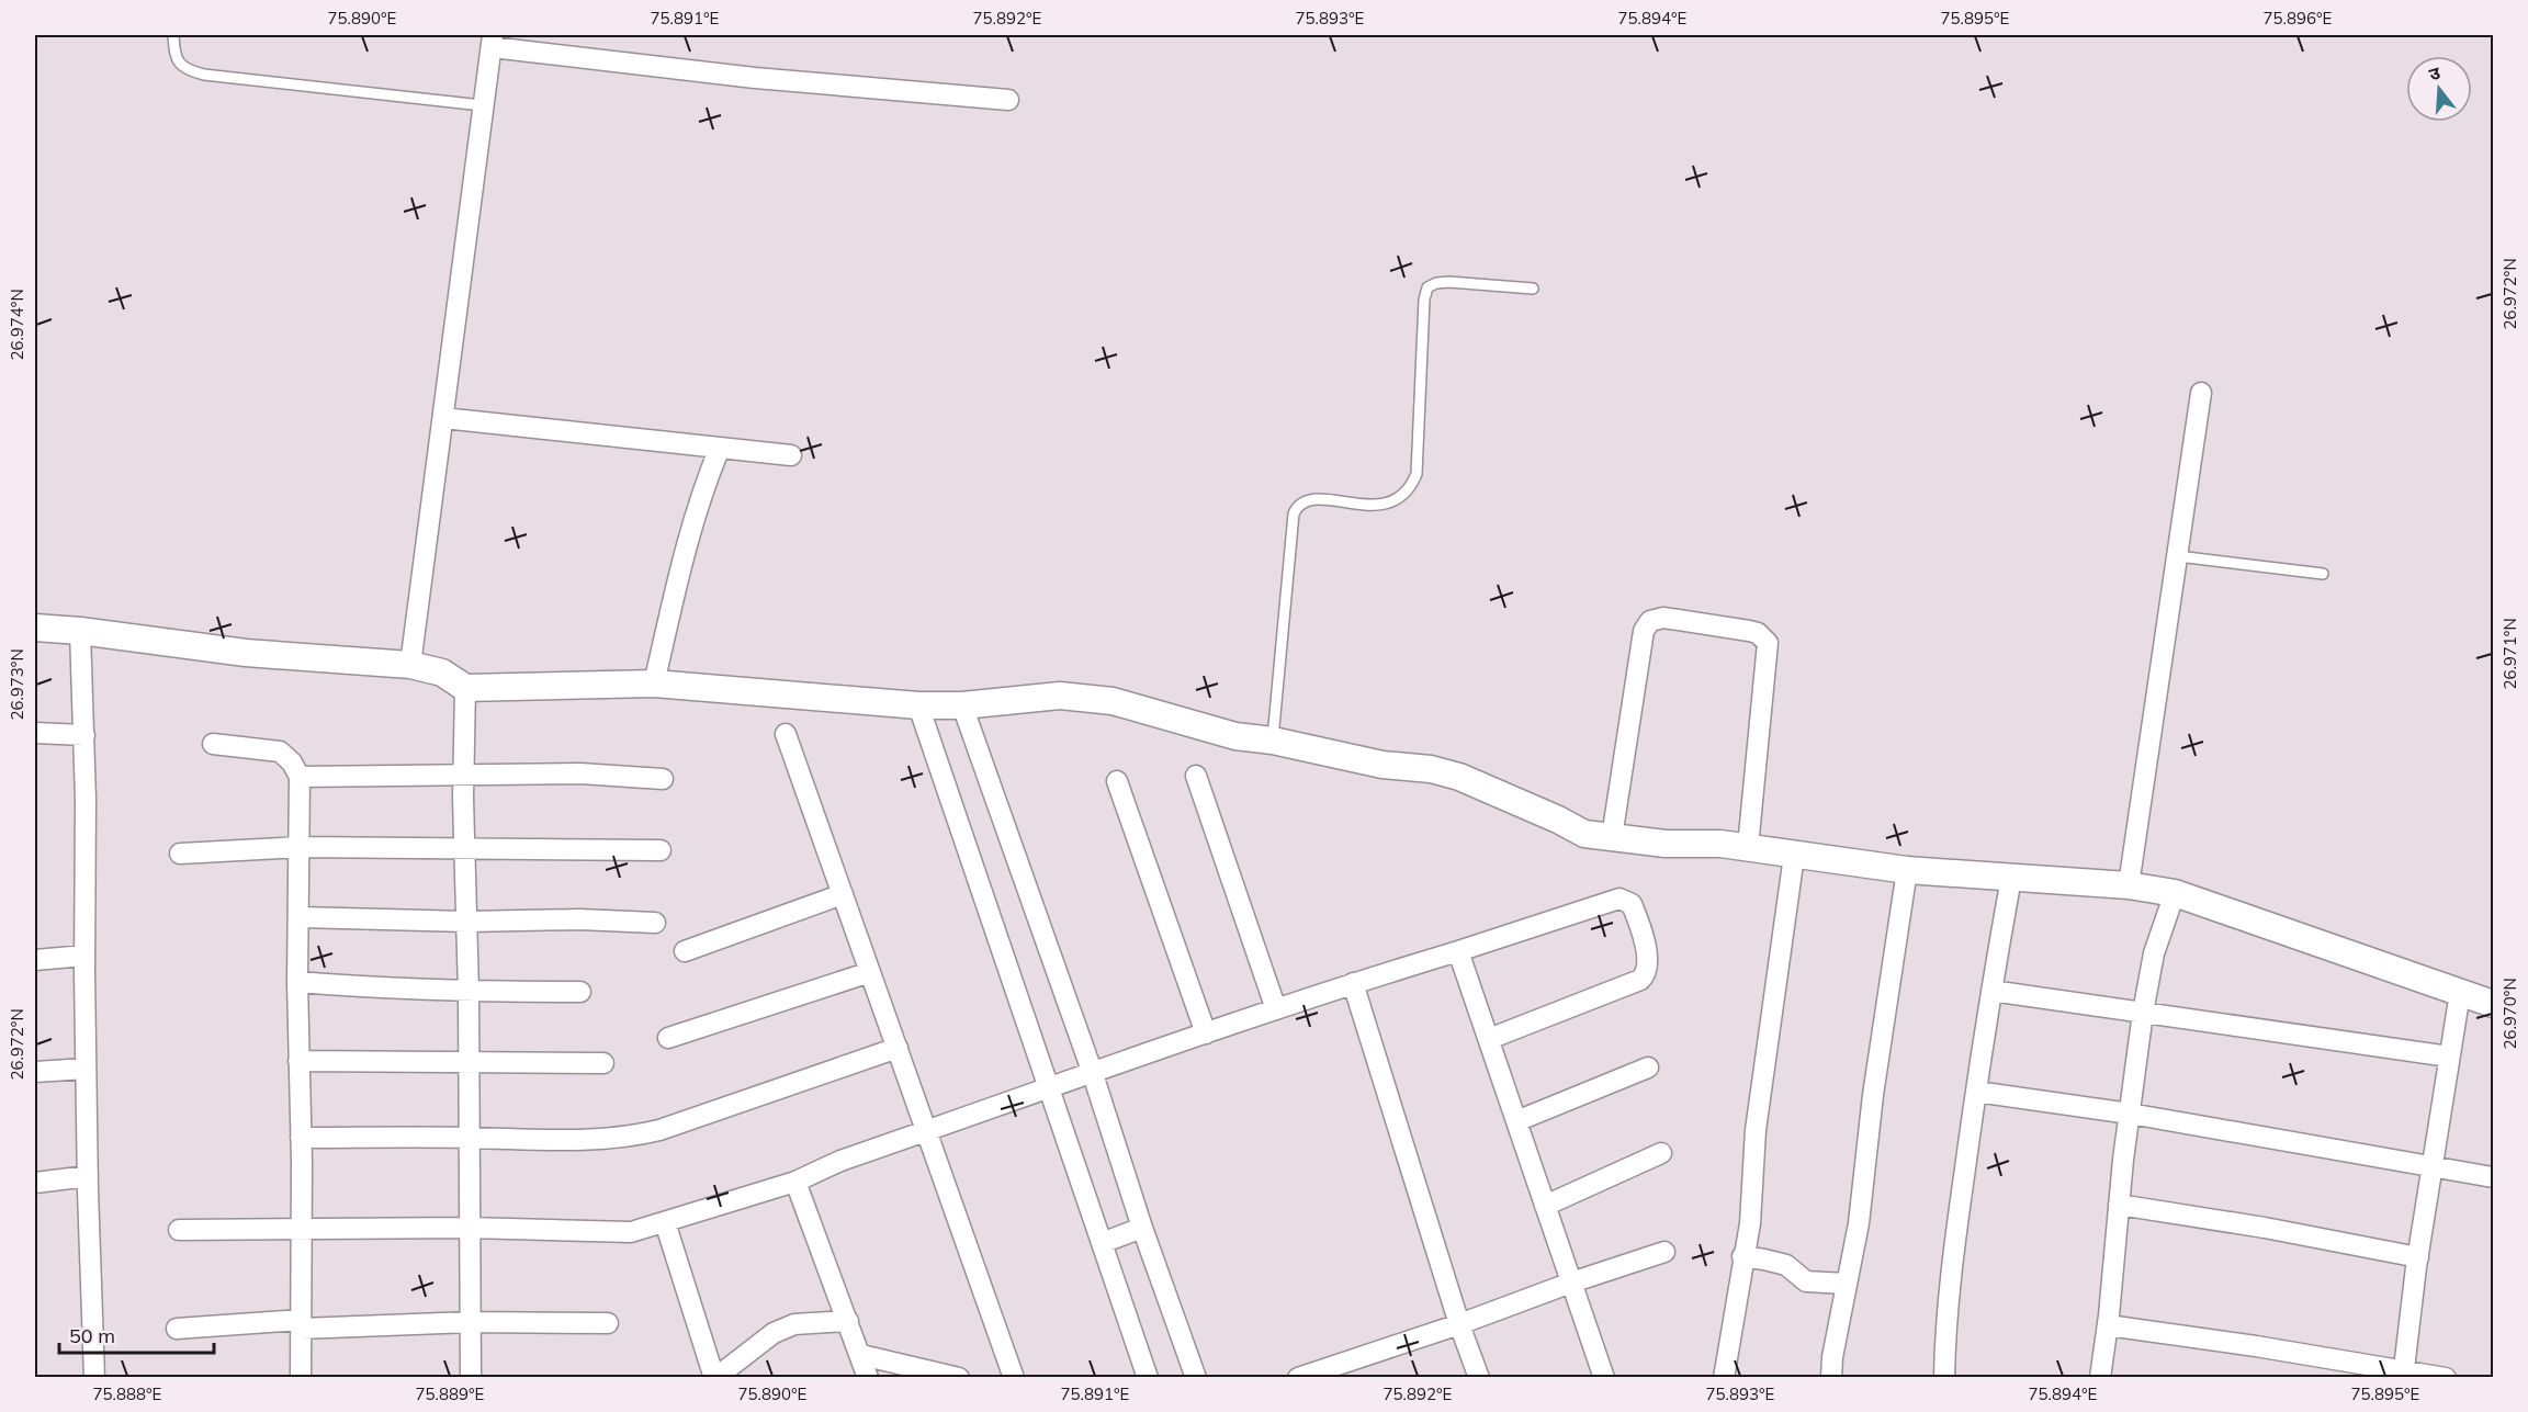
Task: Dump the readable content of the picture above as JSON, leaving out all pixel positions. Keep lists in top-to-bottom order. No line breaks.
{"scale_bar":"50 m","north":"top","coordinates":["75.890°E","75.891°E","75.892°E","75.893°E","75.894°E","75.895°E","75.896°E","26.972°N","26.974°N","26.971°N","26.973°N","26.970°N","75.888°E","75.889°E"]}
